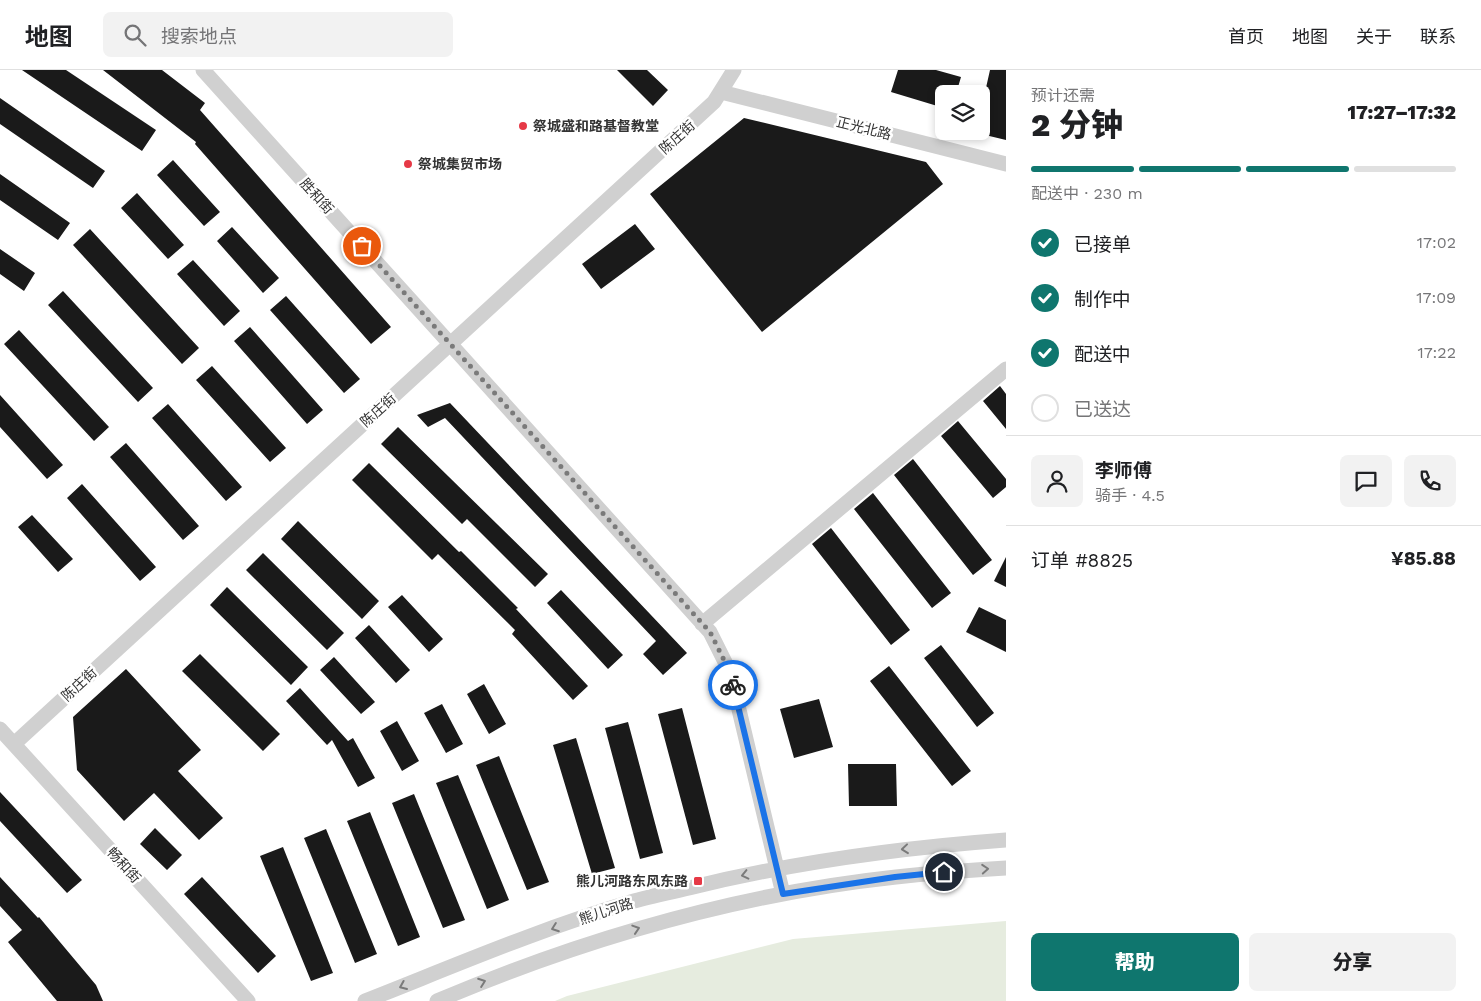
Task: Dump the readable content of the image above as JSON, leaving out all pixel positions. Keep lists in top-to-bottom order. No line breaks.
{"streets":{"street":["正光北路","陈庄街","胜和街","畅和街","熊儿河路"]},"crossings":[["正光北路","陈庄街"],["陈庄街","胜和街"],["陈庄街","畅和街"],["胜和街","熊儿河路"]],"places":{"other":["祭城盛和路基督教堂","祭城集贸市场"],"transit":["熊儿河路东风东路"]},"page":{"header":"地图","search":"搜索地点","nav":["首页","地图","关于","联系"],"heading":["2 分钟","预计还需","17:27–17:32"],"panel":["李师傅","骑手 · 4.5","订单 #8825","¥85.88"],"bar":"配送中 · 230 m","list":[["已接单","17:02"],["制作中","17:09"],["配送中","17:22"],"已送达"],"buttons":["帮助","分享"]}}
